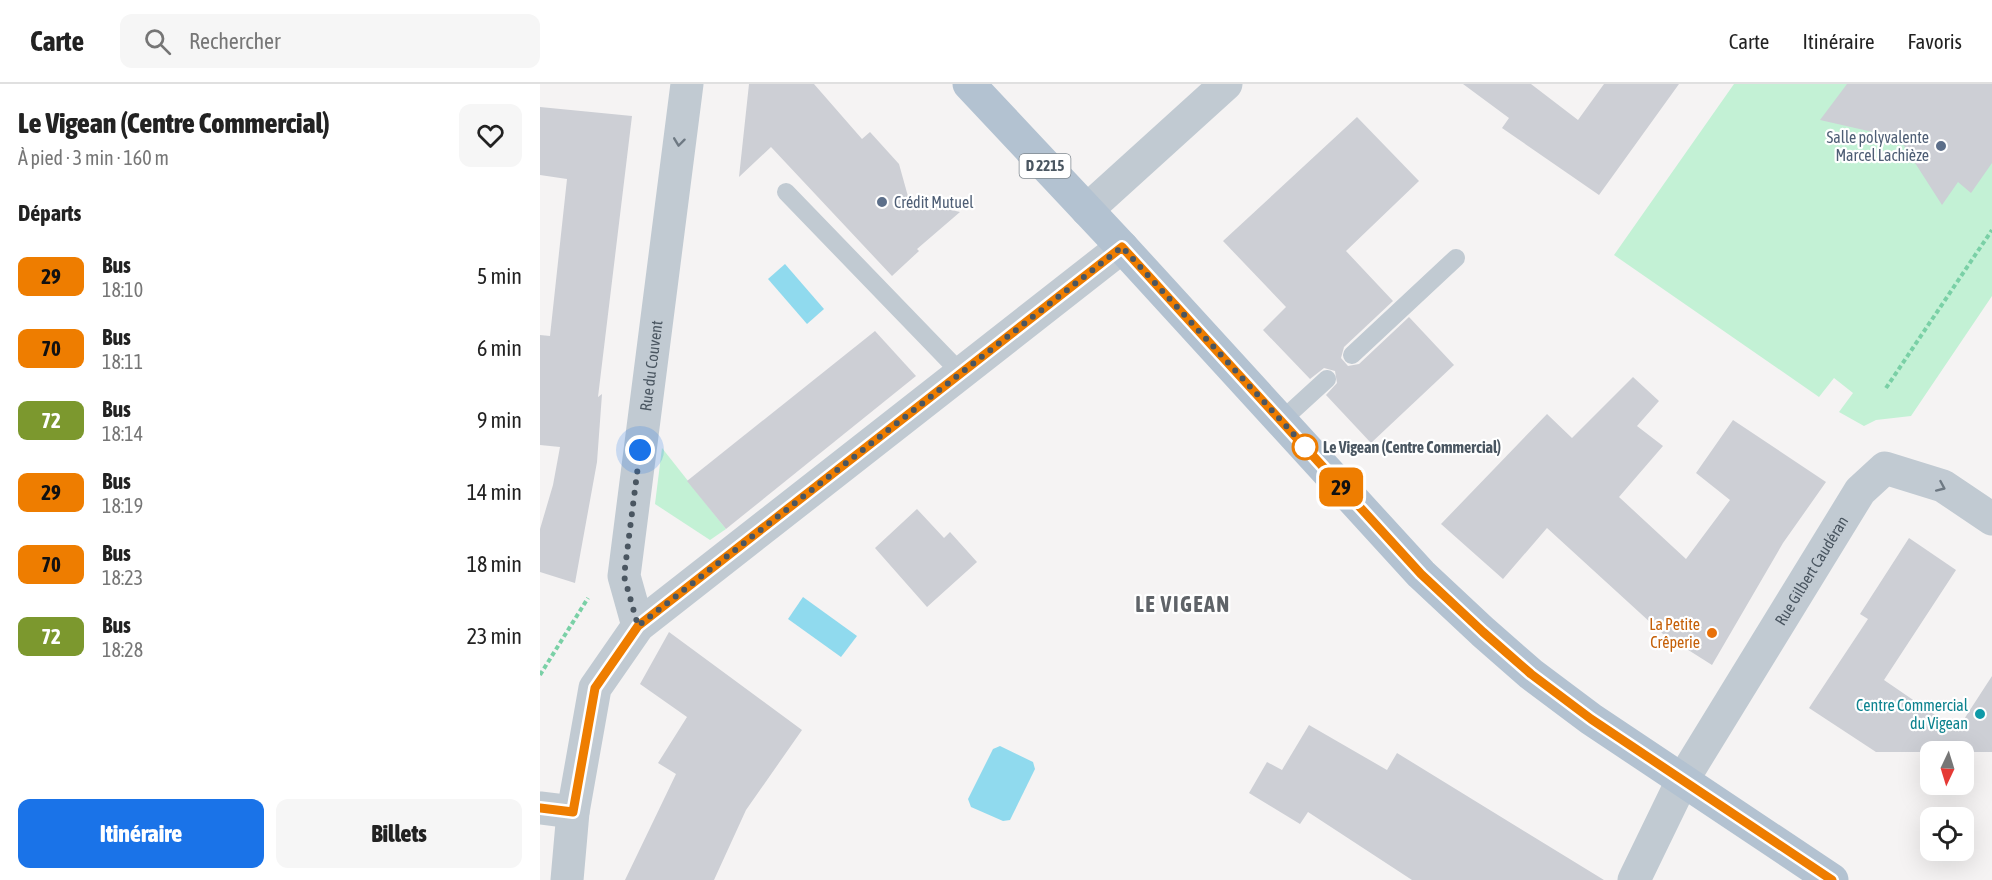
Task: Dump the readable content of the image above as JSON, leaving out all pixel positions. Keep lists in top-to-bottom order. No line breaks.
{"streets":{"main road":["D 2215"],"street":["Rue du Couvent","Rue Gilbert Caudéran"]},"crossings":[["D 2215","Rue Gilbert Caudéran"]],"one_way":["Rue du Couvent","Rue Gilbert Caudéran"],"districts":["LE VIGEAN"],"places":["Salle polyvalente Marcel Lachièze","Crédit Mutuel","Le Vigean (Centre Commercial)","La Petite Crêperie","Centre Commercial du Vigean"],"lines":["bus line 29"],"north":"bottom","page":{"header":"Carte","search":"Rechercher","nav":["Carte","Itinéraire","Favoris"],"heading":[["Le Vigean (Centre Commercial)","À pied · 3 min · 160 m"],"Départs"],"on_map":"29","list":[{"mark":"29","name":"Bus","note":"18:10","value":"5 min"},{"mark":"70","name":"Bus","note":"18:11","value":"6 min"},{"mark":"72","name":"Bus","note":"18:14","value":"9 min"},{"mark":"29","name":"Bus","note":"18:19","value":"14 min"},{"mark":"70","name":"Bus","note":"18:23","value":"18 min"},{"mark":"72","name":"Bus","note":"18:28","value":"23 min"}],"buttons":["Itinéraire","Billets"]}}
